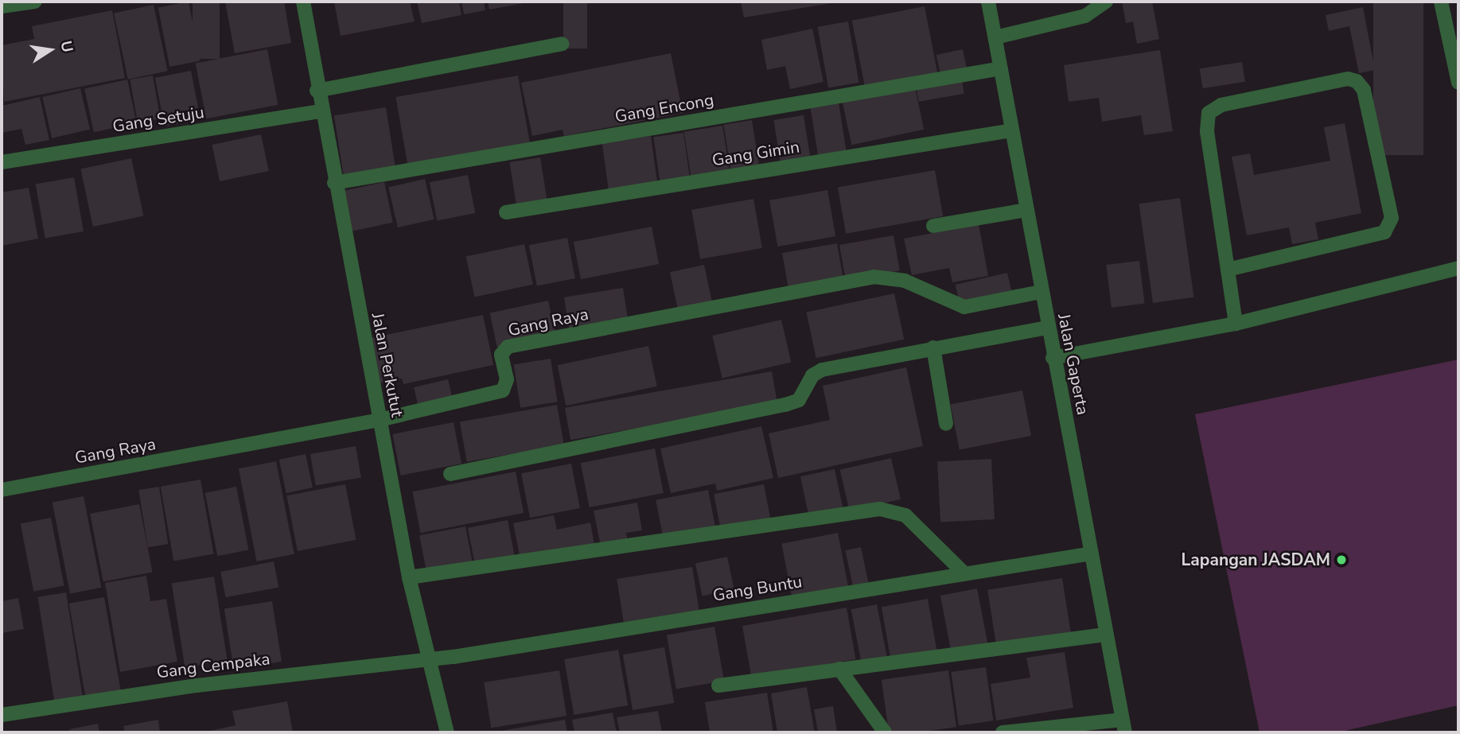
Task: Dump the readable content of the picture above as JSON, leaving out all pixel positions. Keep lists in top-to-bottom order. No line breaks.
{"streets":{"street":["Gang Encong","Gang Setuju","Gang Gimin","Gang Raya","Jalan Gaperta","Jalan Perkutut","Gang Buntu","Gang Cempaka"]},"crossings":[["Gang Encong","Jalan Gaperta"],["Gang Encong","Jalan Perkutut"],["Gang Setuju","Jalan Perkutut"],["Gang Gimin","Jalan Gaperta"],["Gang Raya","Jalan Gaperta"],["Gang Raya","Jalan Perkutut"],["Jalan Gaperta","Gang Buntu"],["Jalan Perkutut","Gang Buntu"],["Jalan Perkutut","Gang Cempaka"],["Gang Buntu","Gang Cempaka"]],"places":["Lapangan JASDAM"],"north":"right"}
